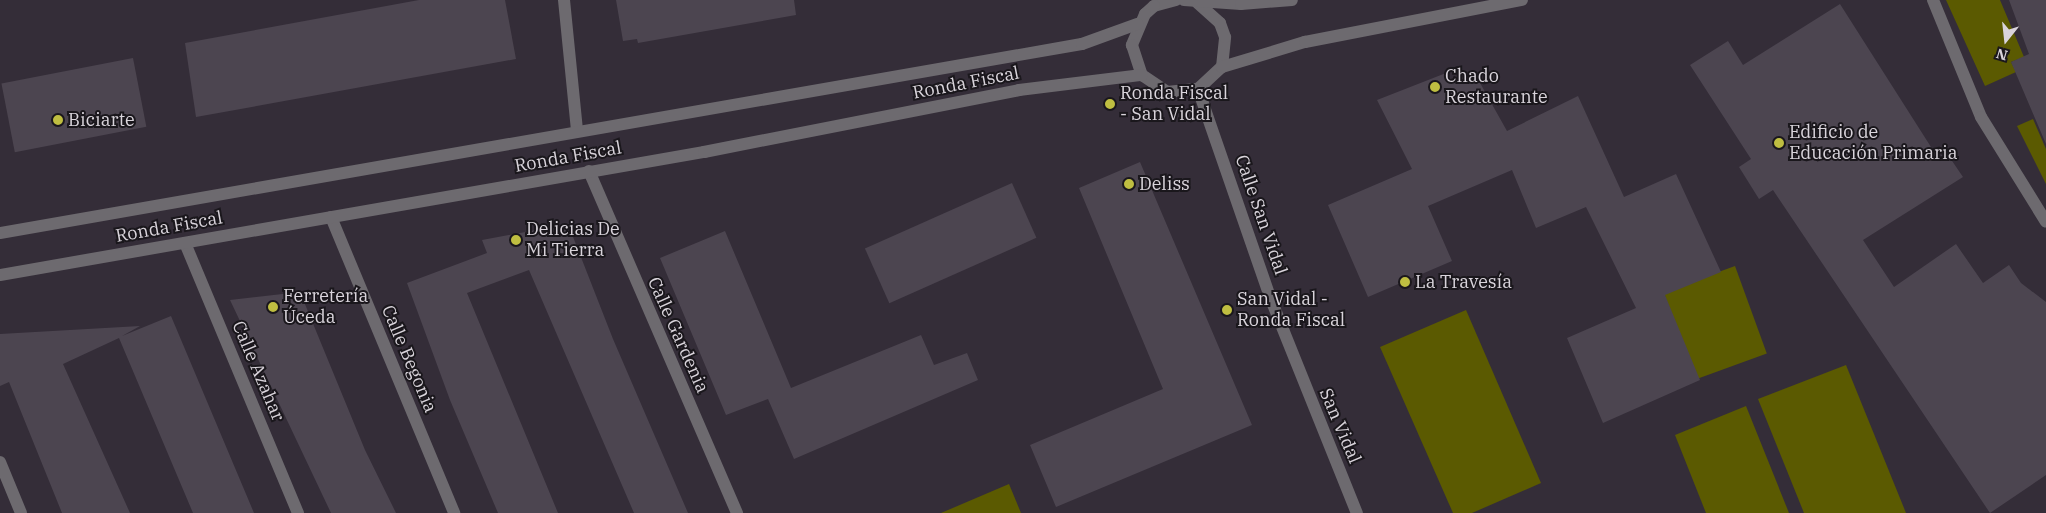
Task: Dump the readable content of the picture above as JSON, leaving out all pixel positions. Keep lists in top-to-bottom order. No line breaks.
{"streets":{"street":["Ronda Fiscal","Calle San Vidal","Calle Gardenia","Calle Begonia","Calle Azahar","San Vidal"]},"crossings":[["Ronda Fiscal","Calle Gardenia"],["Ronda Fiscal","Calle Begonia"],["Ronda Fiscal","Calle Azahar"],["Calle San Vidal","San Vidal"]],"places":["Chado Restaurante","Ronda Fiscal - San Vidal","Biciarte","Edificio de Educación Primaria","Deliss","Delicias De Mi Tierra","La Travesía","Ferretería Úceda","San Vidal - Ronda Fiscal"],"north":"bottom"}
